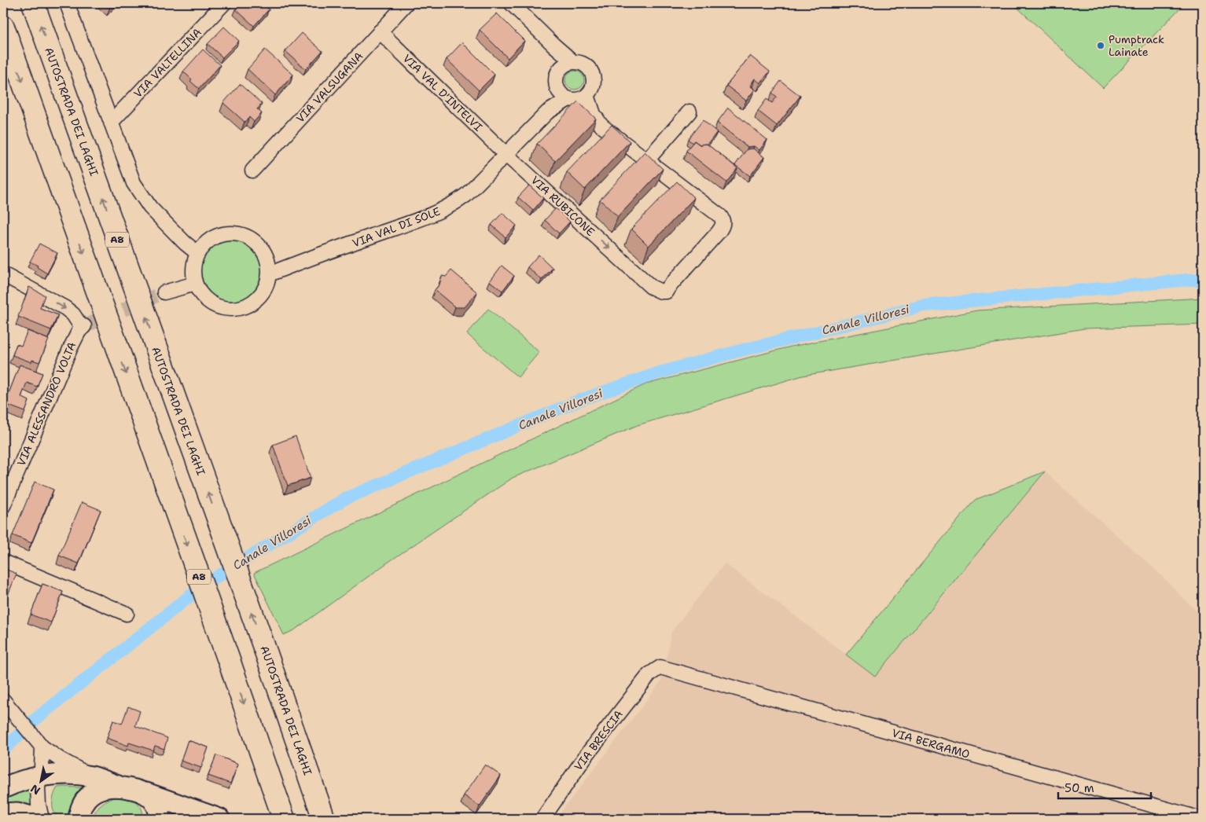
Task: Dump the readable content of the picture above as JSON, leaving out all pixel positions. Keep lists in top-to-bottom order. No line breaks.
{"streets":{"highway":["AUTOSTRADA DEI LAGHI","A8"],"street":["VIA VALTELLINA","VIA VALSUGANA","VIA VAL D'INTELVI","VIA RUBICONE","VIA VAL DI SOLE","VIA ALESSANDRO VOLTA","VIA BRESCIA","VIA BERGAMO"]},"crossings":[["VIA VALSUGANA","VIA VAL D'INTELVI"],["VIA VAL D'INTELVI","VIA RUBICONE"],["VIA VAL D'INTELVI","VIA VAL DI SOLE"],["VIA RUBICONE","VIA VAL DI SOLE"],["VIA BRESCIA","VIA BERGAMO"]],"water":["Canale Villoresi"],"places":["Pumptrack Lainate"],"scale_bar":"50 m","north":"bottom left"}
